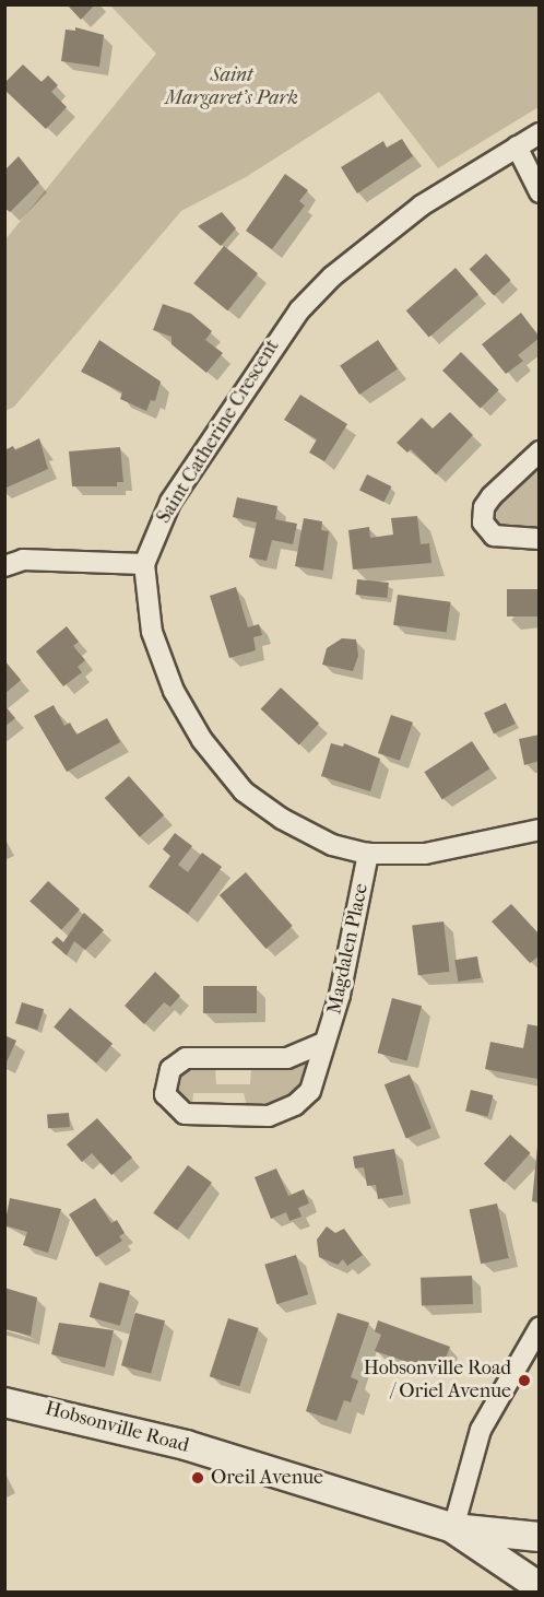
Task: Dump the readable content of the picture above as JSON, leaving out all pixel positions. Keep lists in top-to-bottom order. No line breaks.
{"streets":{"main road":["Hobsonville Road"],"street":["Saint Catherine Crescent","Magdalen Place"]},"crossings":[["Saint Catherine Crescent","Magdalen Place"]],"parks":["Saint Margaret's Park"],"places":["Hobsonville Road / Oriel Avenue","Oreil Avenue"]}
